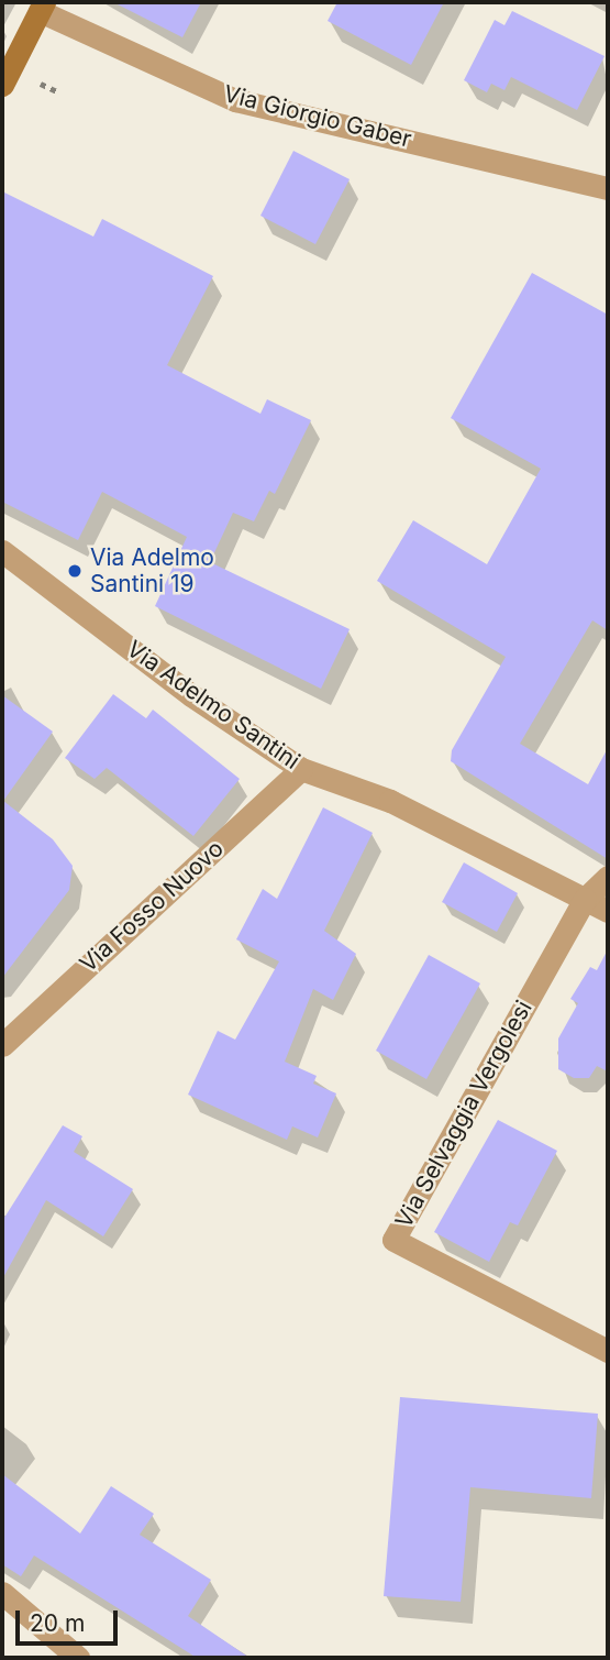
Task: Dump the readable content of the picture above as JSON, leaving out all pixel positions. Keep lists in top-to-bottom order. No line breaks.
{"streets":{"street":["Via Giorgio Gaber","Via Adelmo Santini","Via Fosso Nuovo","Via Selvaggia Vergolesi"]},"crossings":[["Via Adelmo Santini","Via Fosso Nuovo"],["Via Adelmo Santini","Via Selvaggia Vergolesi"]],"places":["Via Adelmo Santini 19"],"scale_bar":"20 m"}
